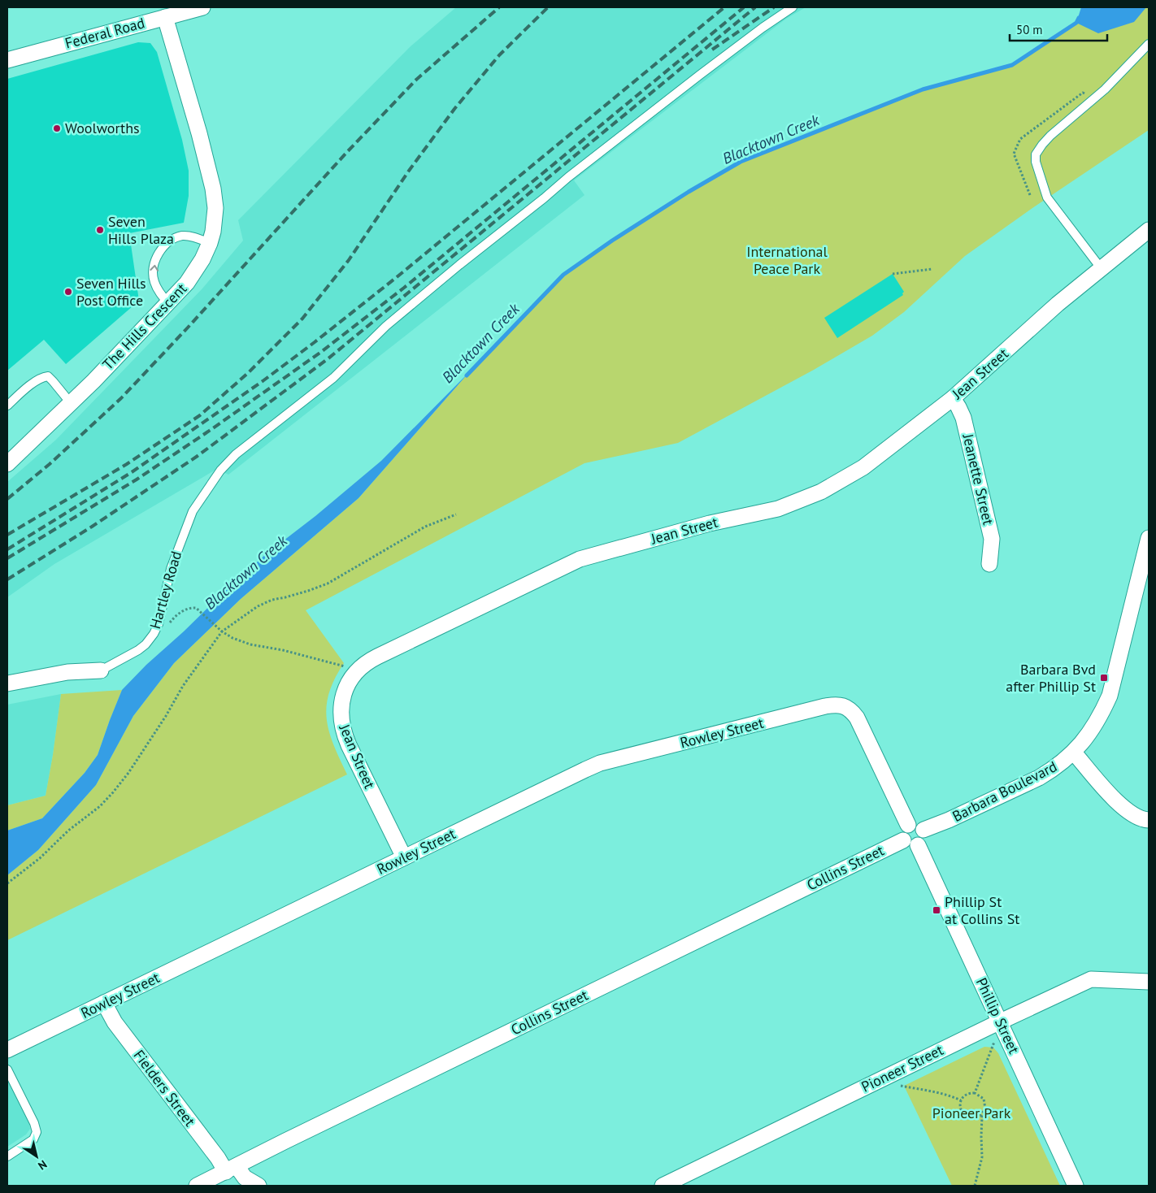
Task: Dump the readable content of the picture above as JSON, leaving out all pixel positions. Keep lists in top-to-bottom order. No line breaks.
{"streets":{"street":["Federal Road","The Hills Crescent","Jean Street","Jeanette Street","Hartley Road","Rowley Street","Barbara Boulevard","Collins Street","Phillip Street","Pioneer Street","Fielders Street"]},"crossings":[["Federal Road","The Hills Crescent"],["Jean Street","Jeanette Street"],["Jean Street","Rowley Street"],["Rowley Street","Barbara Boulevard"],["Rowley Street","Collins Street"],["Rowley Street","Phillip Street"],["Rowley Street","Fielders Street"],["Barbara Boulevard","Collins Street"],["Barbara Boulevard","Phillip Street"],["Collins Street","Phillip Street"],["Collins Street","Fielders Street"],["Phillip Street","Pioneer Street"]],"water":["Blacktown Creek"],"parks":["International Peace Park","Pioneer Park"],"places":{"other":["Woolworths","Seven Hills Plaza","Seven Hills Post Office"],"transit":["Barbara Bvd after Phillip St","Phillip St at Collins St"]},"scale_bar":"50 m","north":"bottom right"}
